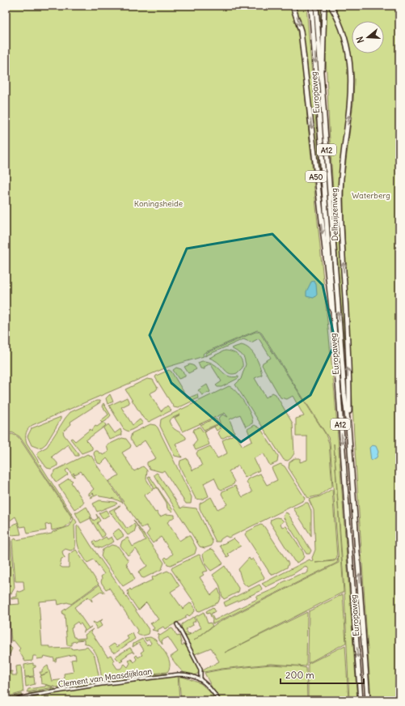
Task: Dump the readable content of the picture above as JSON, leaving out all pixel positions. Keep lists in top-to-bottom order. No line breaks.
{"streets":{"highway":["Europaweg","A12","A50","Delhuijzenweg"],"street":["Clement van Maasdijklaan"]},"crossings":[["Europaweg","A12"],["Europaweg","Delhuijzenweg"]],"parks":["Waterberg","Koningsheide"],"scale_bar":"200 m","north":"left"}
